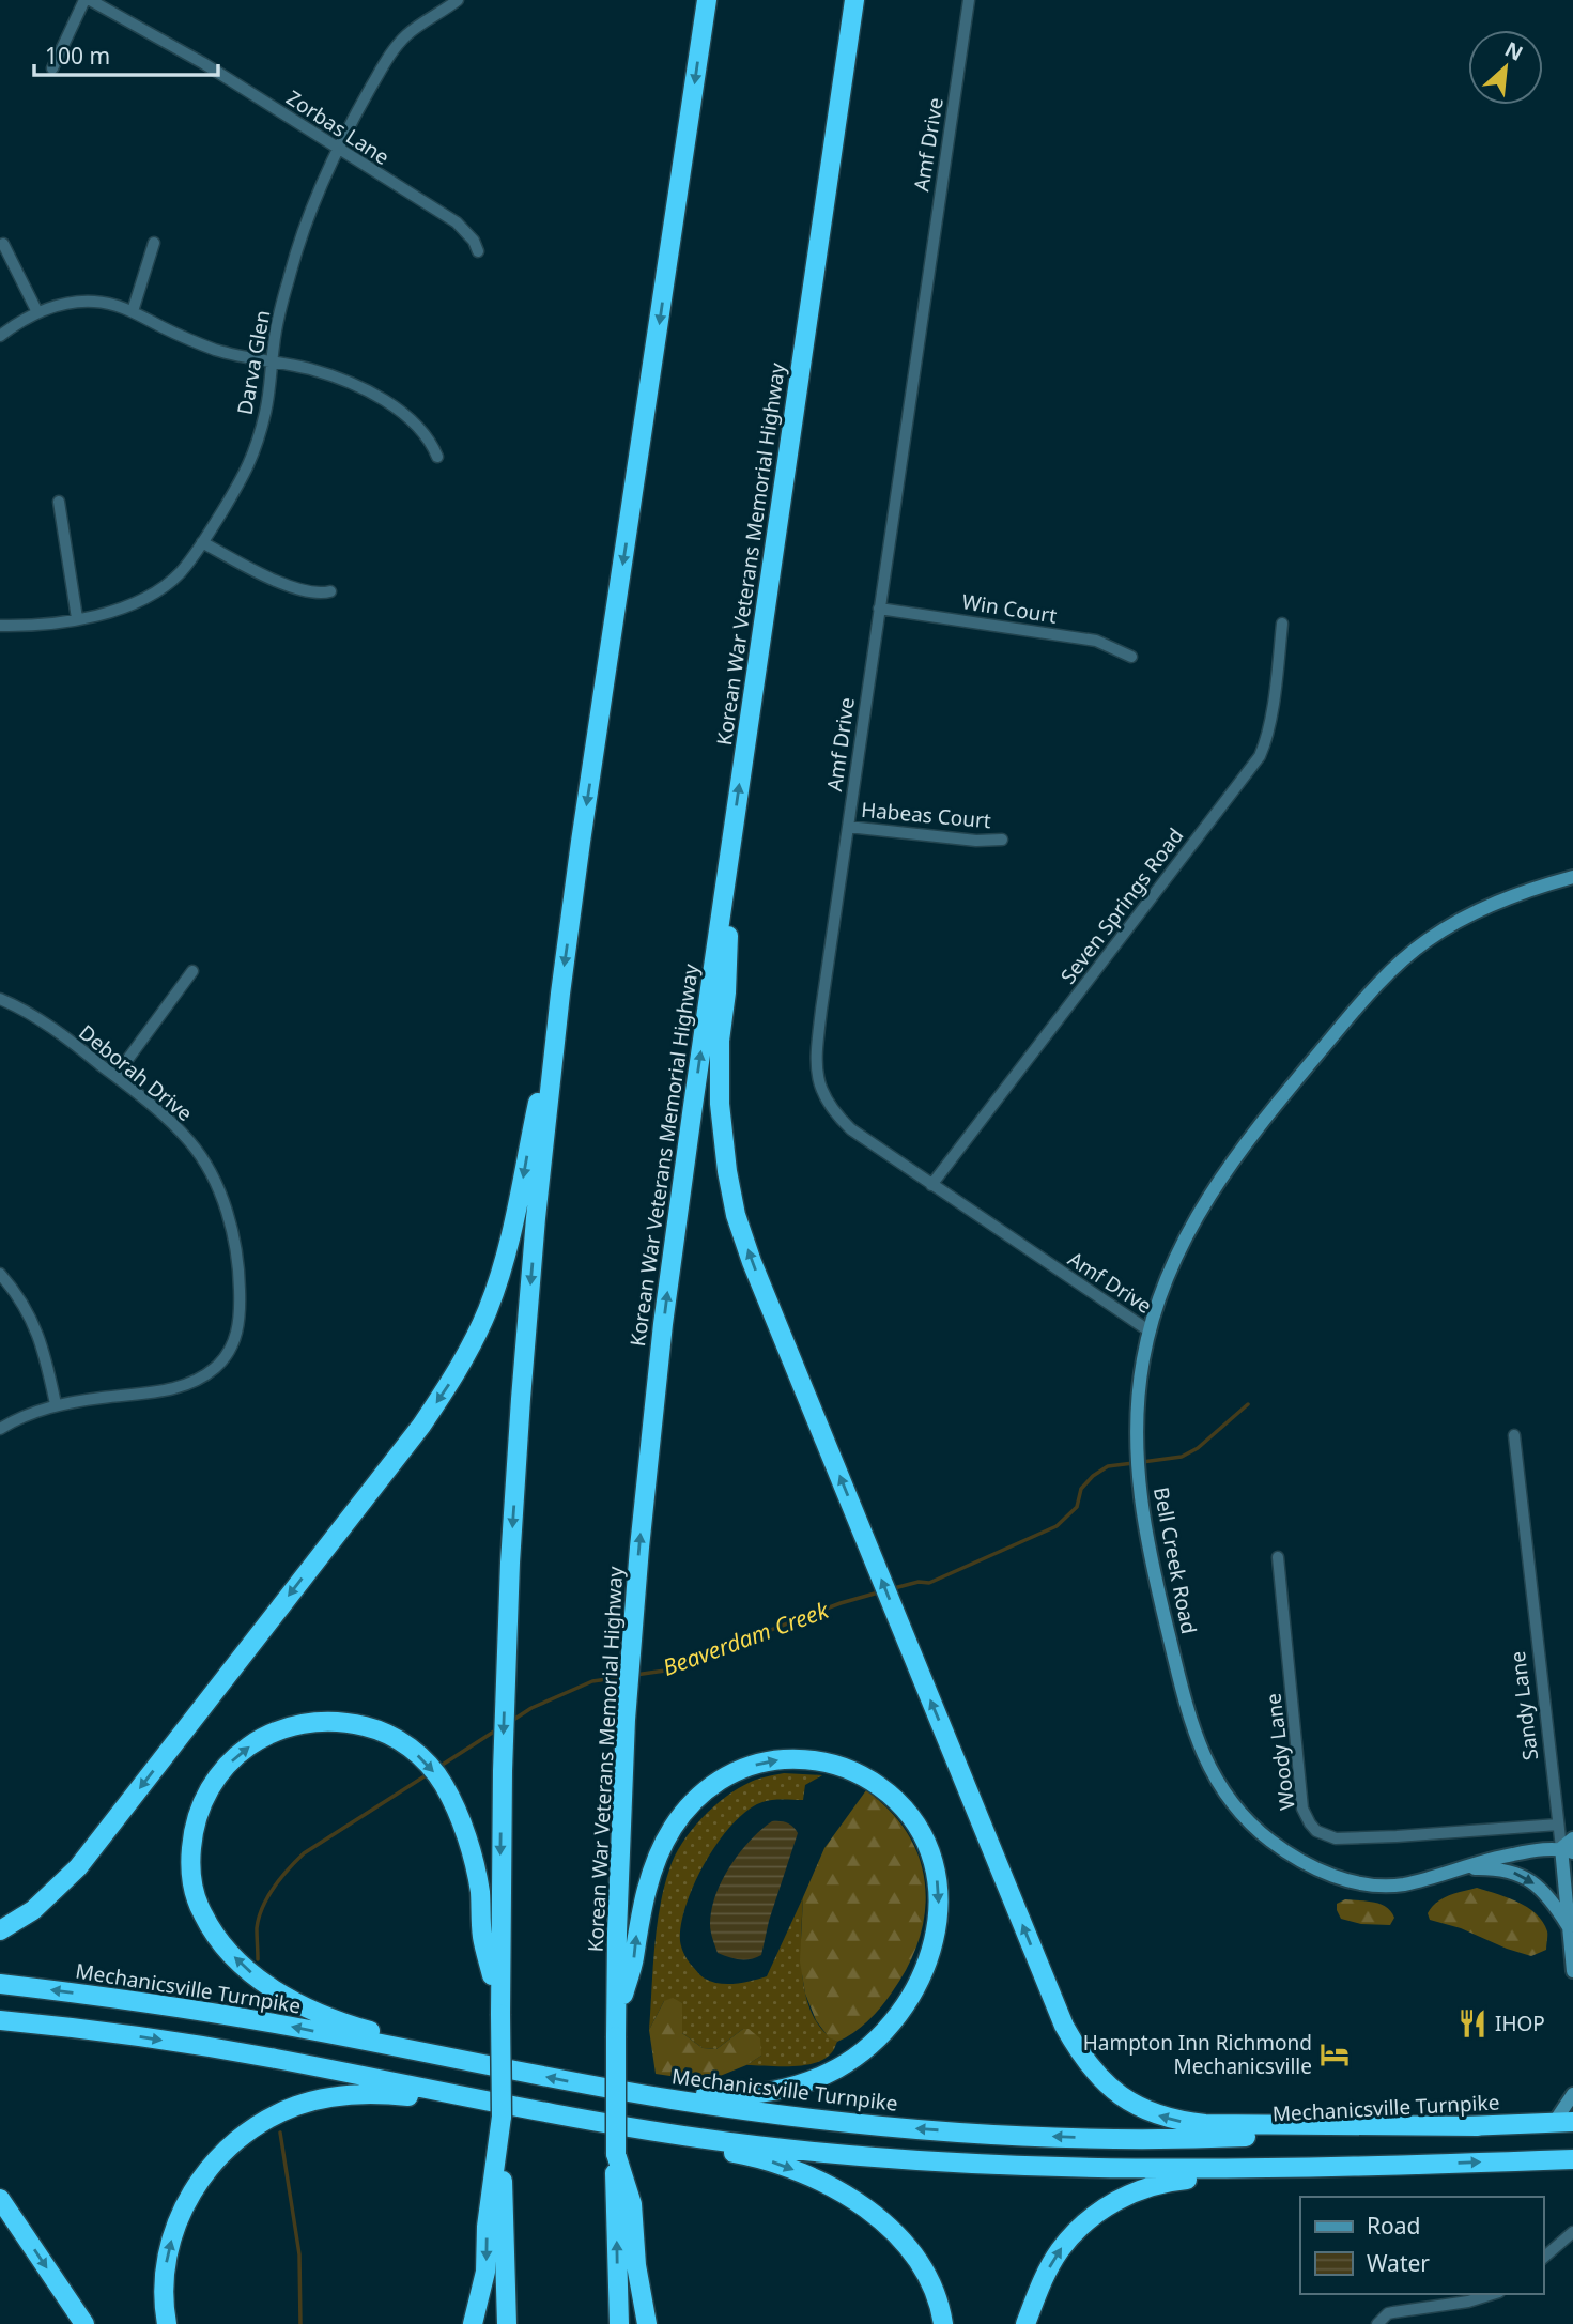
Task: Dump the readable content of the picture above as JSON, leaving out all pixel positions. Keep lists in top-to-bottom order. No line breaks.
{"streets":{"highway":["Korean War Veterans Memorial Highway","Mechanicsville Turnpike"],"street":["Zorbas Lane","Amf Drive","Darva Glen","Win Court","Habeas Court","Seven Springs Road","Deborah Drive","Bell Creek Road","Sandy Lane","Woody Lane"]},"crossings":[["Zorbas Lane","Darva Glen"],["Amf Drive","Win Court"],["Amf Drive","Habeas Court"],["Amf Drive","Seven Springs Road"],["Amf Drive","Bell Creek Road"],["Bell Creek Road","Sandy Lane"],["Sandy Lane","Woody Lane"]],"water":["Beaverdam Creek"],"places":{"restaurant":["IHOP"],"hotel":["Hampton Inn Richmond Mechanicsville"]},"legend":["Road","Water"],"scale_bar":"100 m","north":"top right"}
